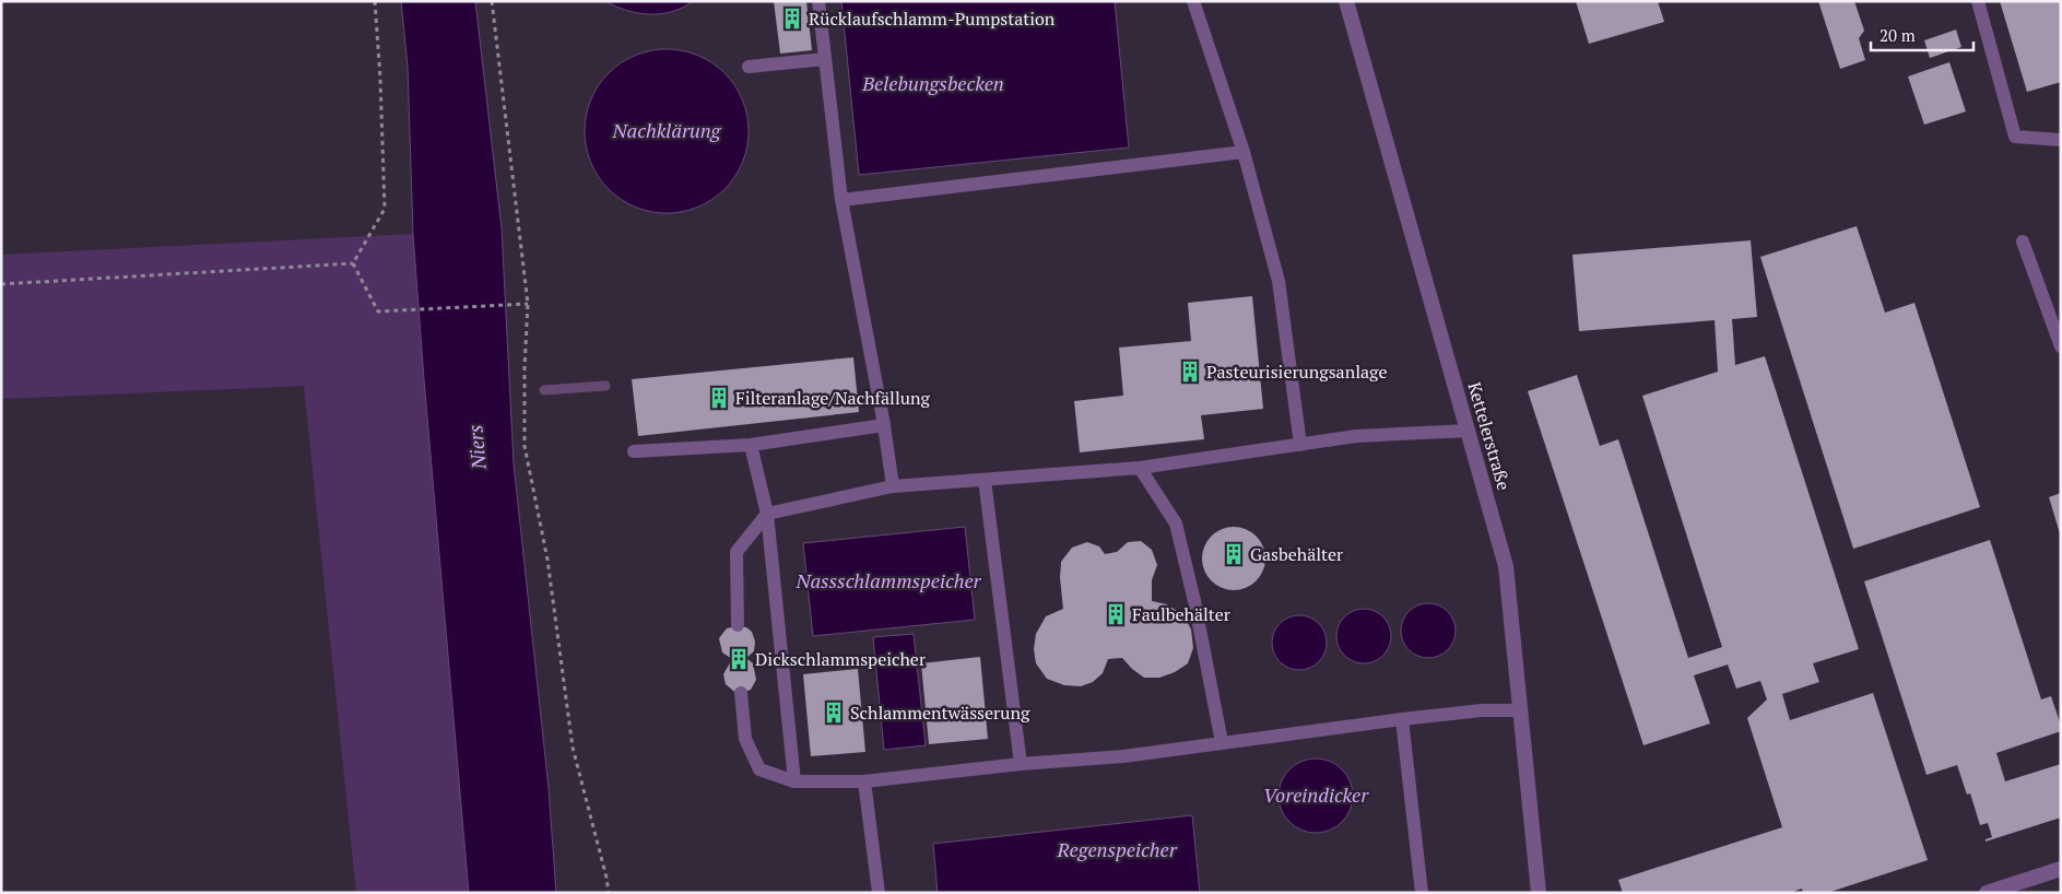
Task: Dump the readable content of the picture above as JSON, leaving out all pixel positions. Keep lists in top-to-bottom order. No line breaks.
{"streets":{"street":["Kettelerstraße"]},"water":["Belebungsbecken","Nachklärung","Niers","Nassschlammspeicher","Voreindicker","Regenspeicher"],"places":{"building":["Rücklaufschlamm-Pumpstation","Pasteurisierungsanlage","Filteranlage/Nachfällung","Gasbehälter","Faulbehälter","Dickschlammspeicher","Schlammentwässerung"]},"scale_bar":"20 m"}
